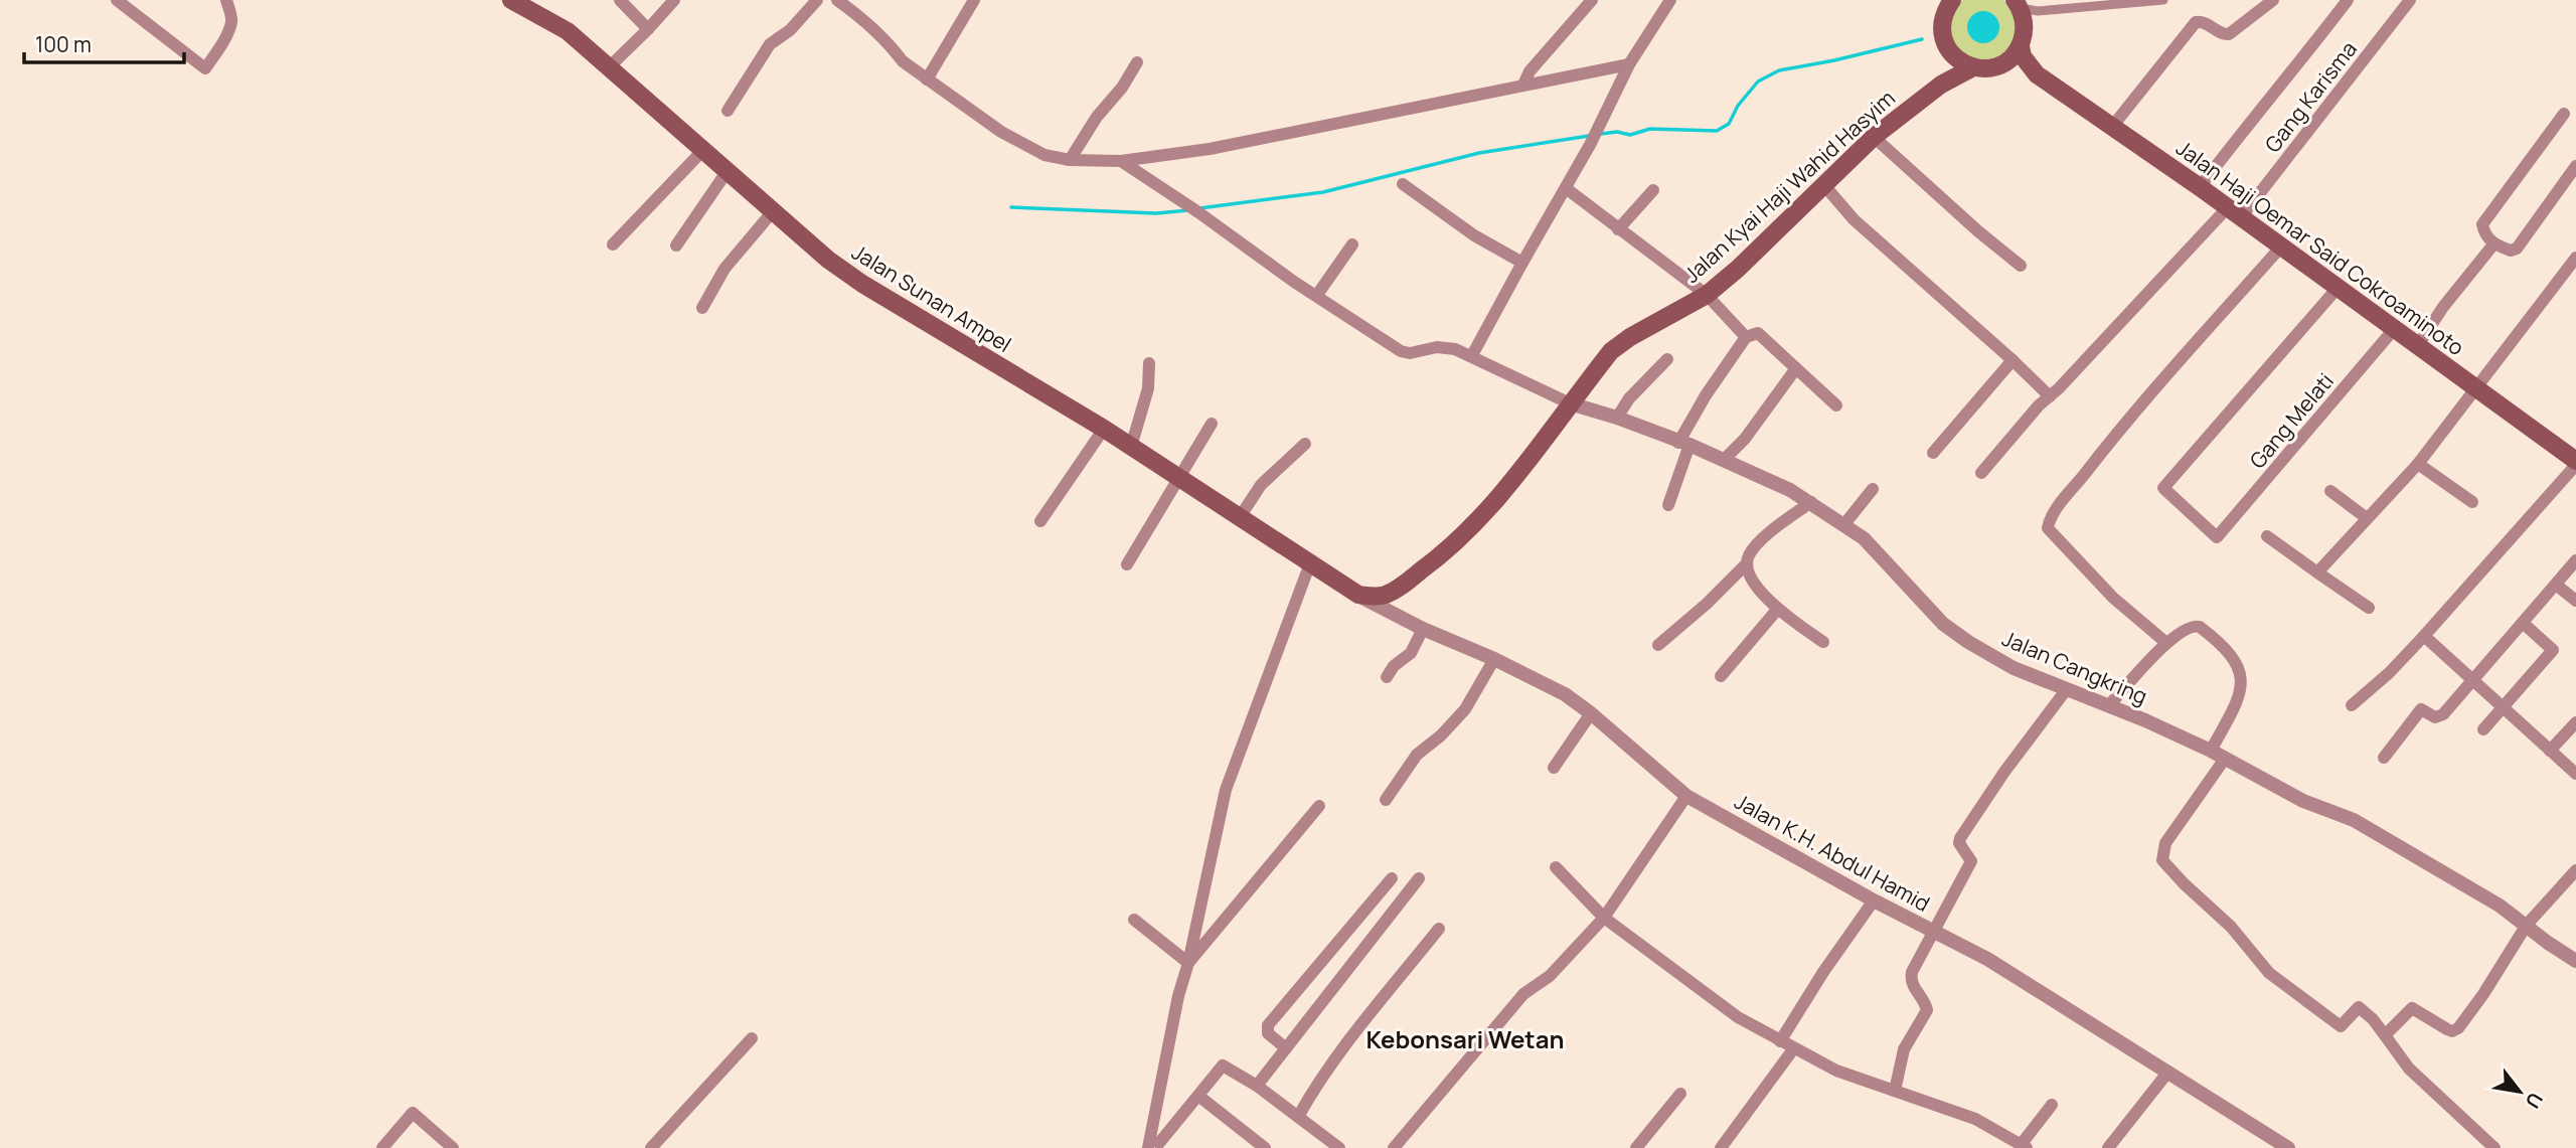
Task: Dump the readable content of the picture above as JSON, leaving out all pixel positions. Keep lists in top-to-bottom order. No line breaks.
{"streets":{"main road":["Jalan Kyai Haji Wahid Hasyim","Jalan Haji Oemar Said Cokroaminoto","Jalan Sunan Ampel"],"street":["Gang Karisma","Gang Melati","Jalan Cangkring","Jalan K.H. Abdul Hamid"]},"crossings":[["Gang Karisma","Jalan Haji Oemar Said Cokroaminoto"],["Jalan Kyai Haji Wahid Hasyim","Jalan Sunan Ampel"],["Jalan Kyai Haji Wahid Hasyim","Jalan Cangkring"],["Jalan Kyai Haji Wahid Hasyim","Jalan K.H. Abdul Hamid"],["Jalan Haji Oemar Said Cokroaminoto","Gang Melati"],["Jalan Sunan Ampel","Jalan K.H. Abdul Hamid"]],"districts":["Kebonsari Wetan"],"scale_bar":"100 m","north":"bottom right"}
